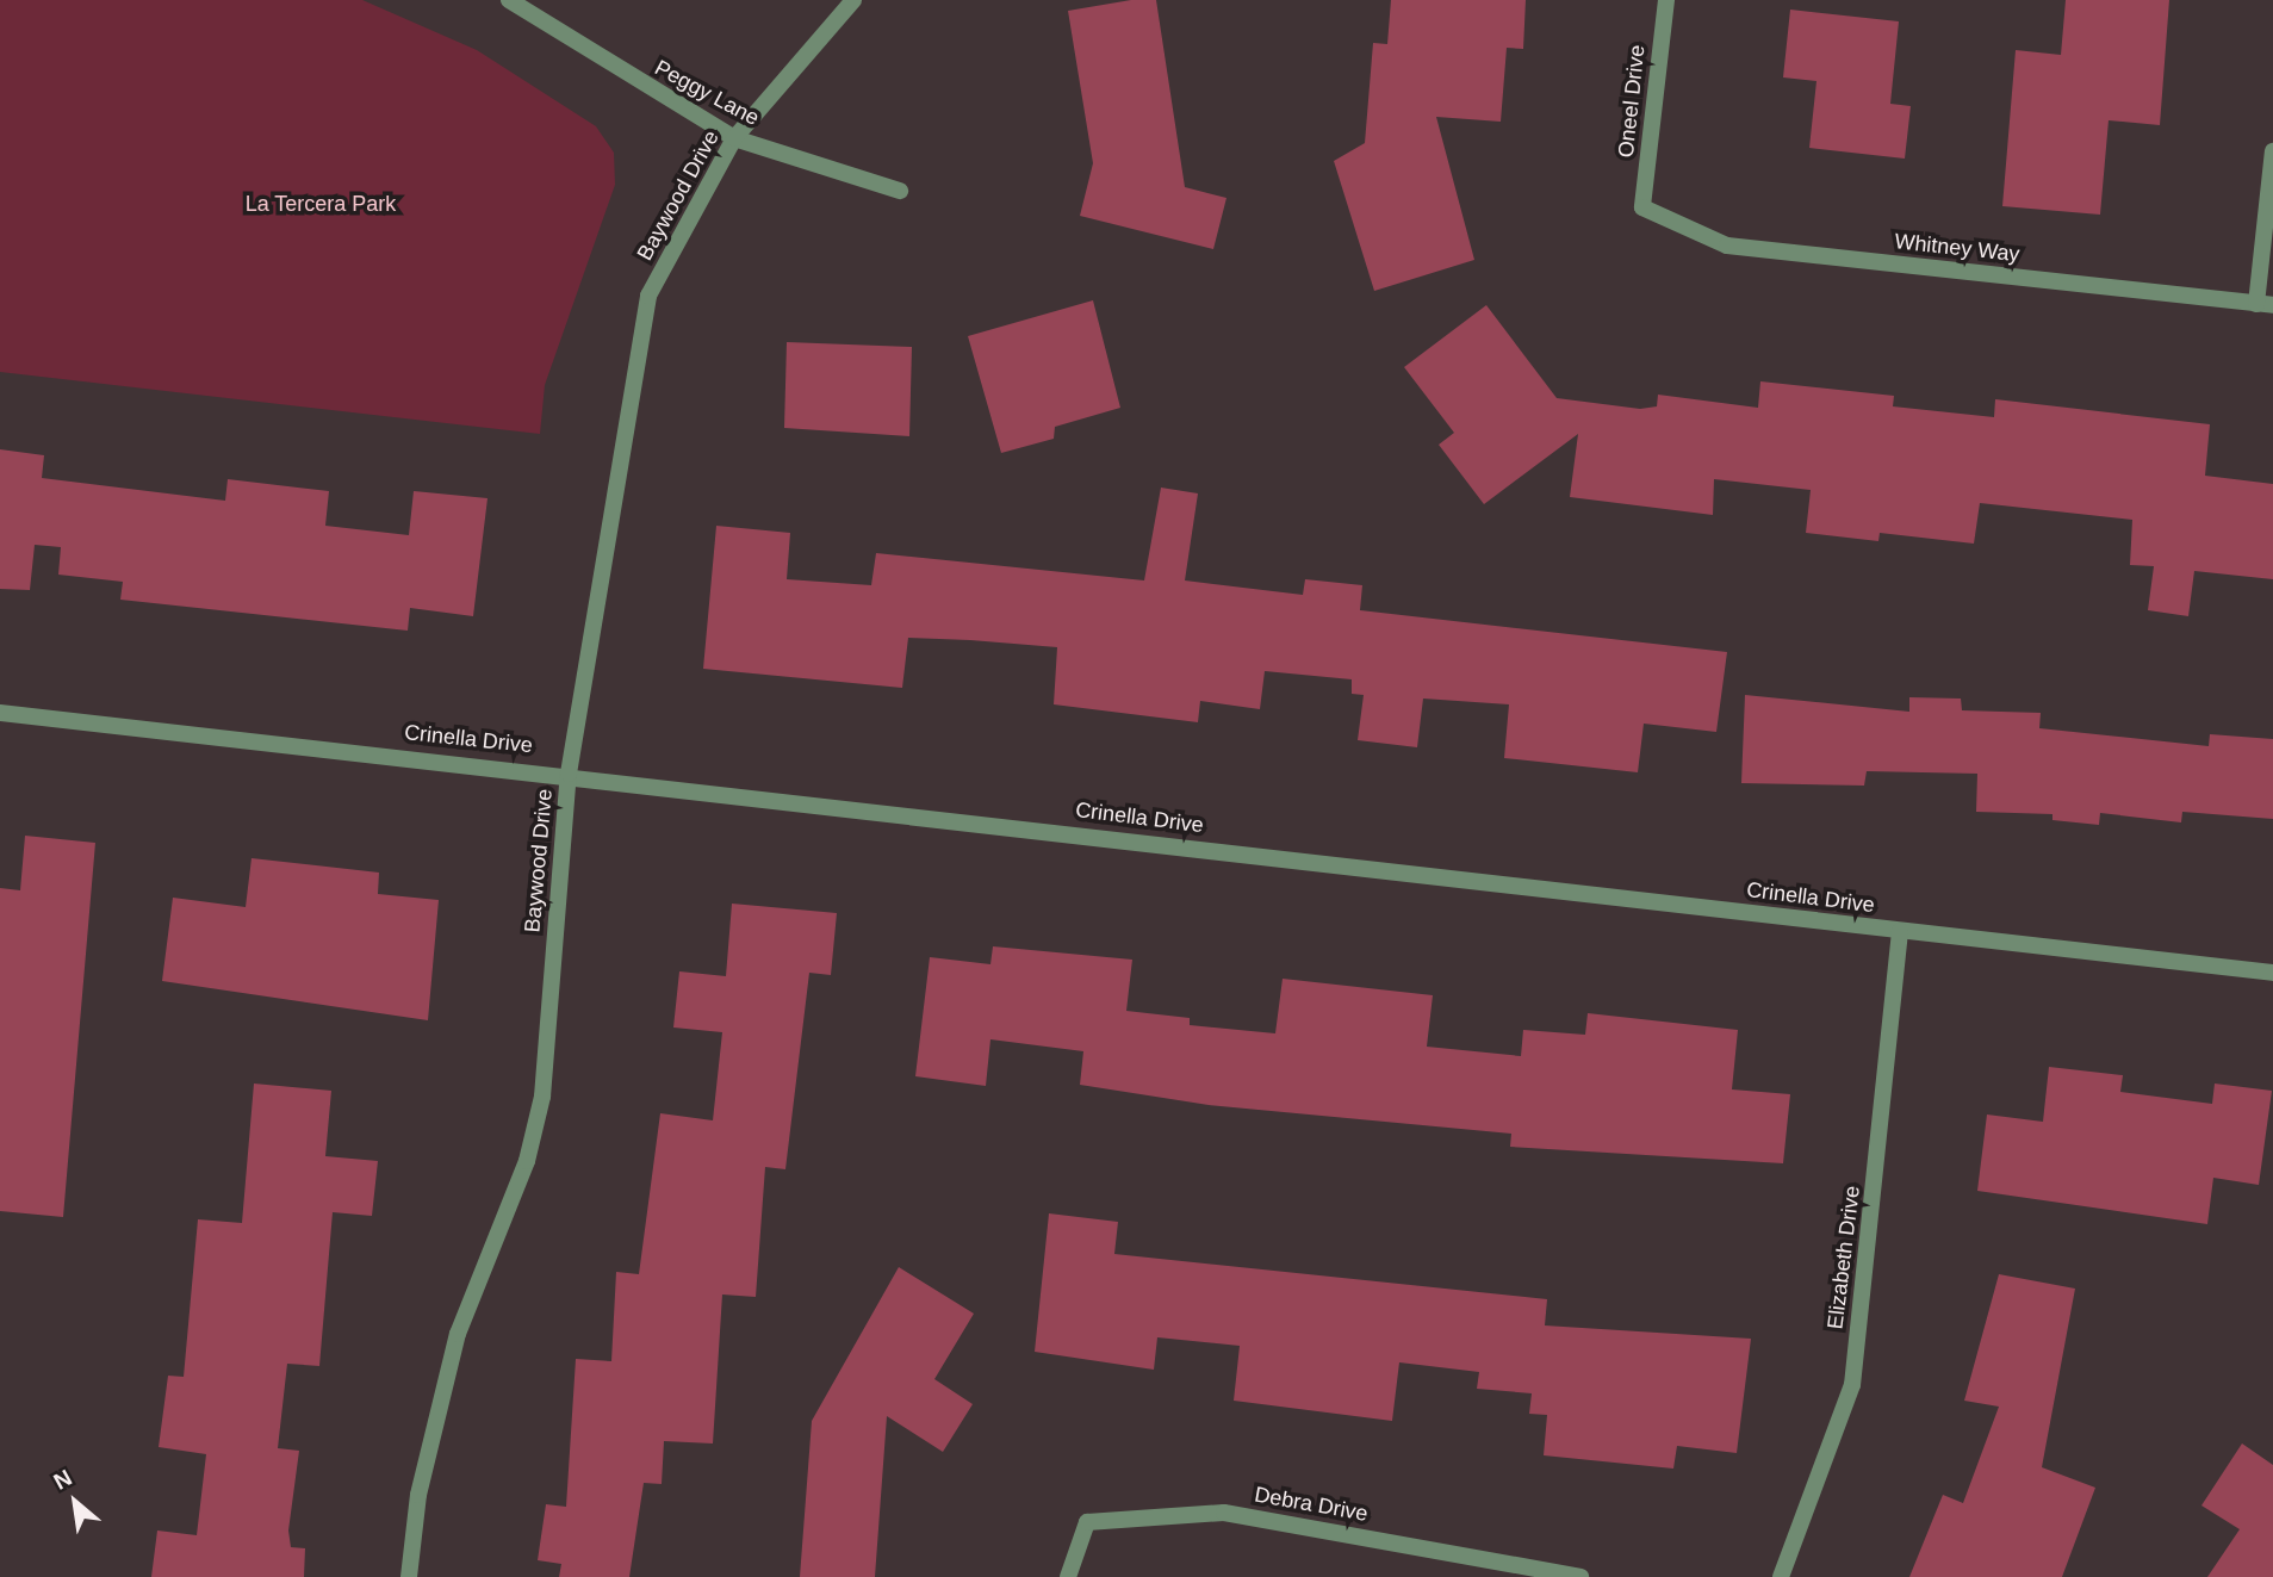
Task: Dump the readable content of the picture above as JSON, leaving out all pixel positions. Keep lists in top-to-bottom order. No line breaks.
{"streets":{"street":["Peggy Lane","Oneel Drive","Baywood Drive","Whitney Way","Crinella Drive","Elizabeth Drive","Debra Drive"]},"crossings":[["Peggy Lane","Baywood Drive"],["Oneel Drive","Whitney Way"],["Baywood Drive","Crinella Drive"],["Crinella Drive","Elizabeth Drive"]],"parks":["La Tercera Park"],"north":"top left"}
